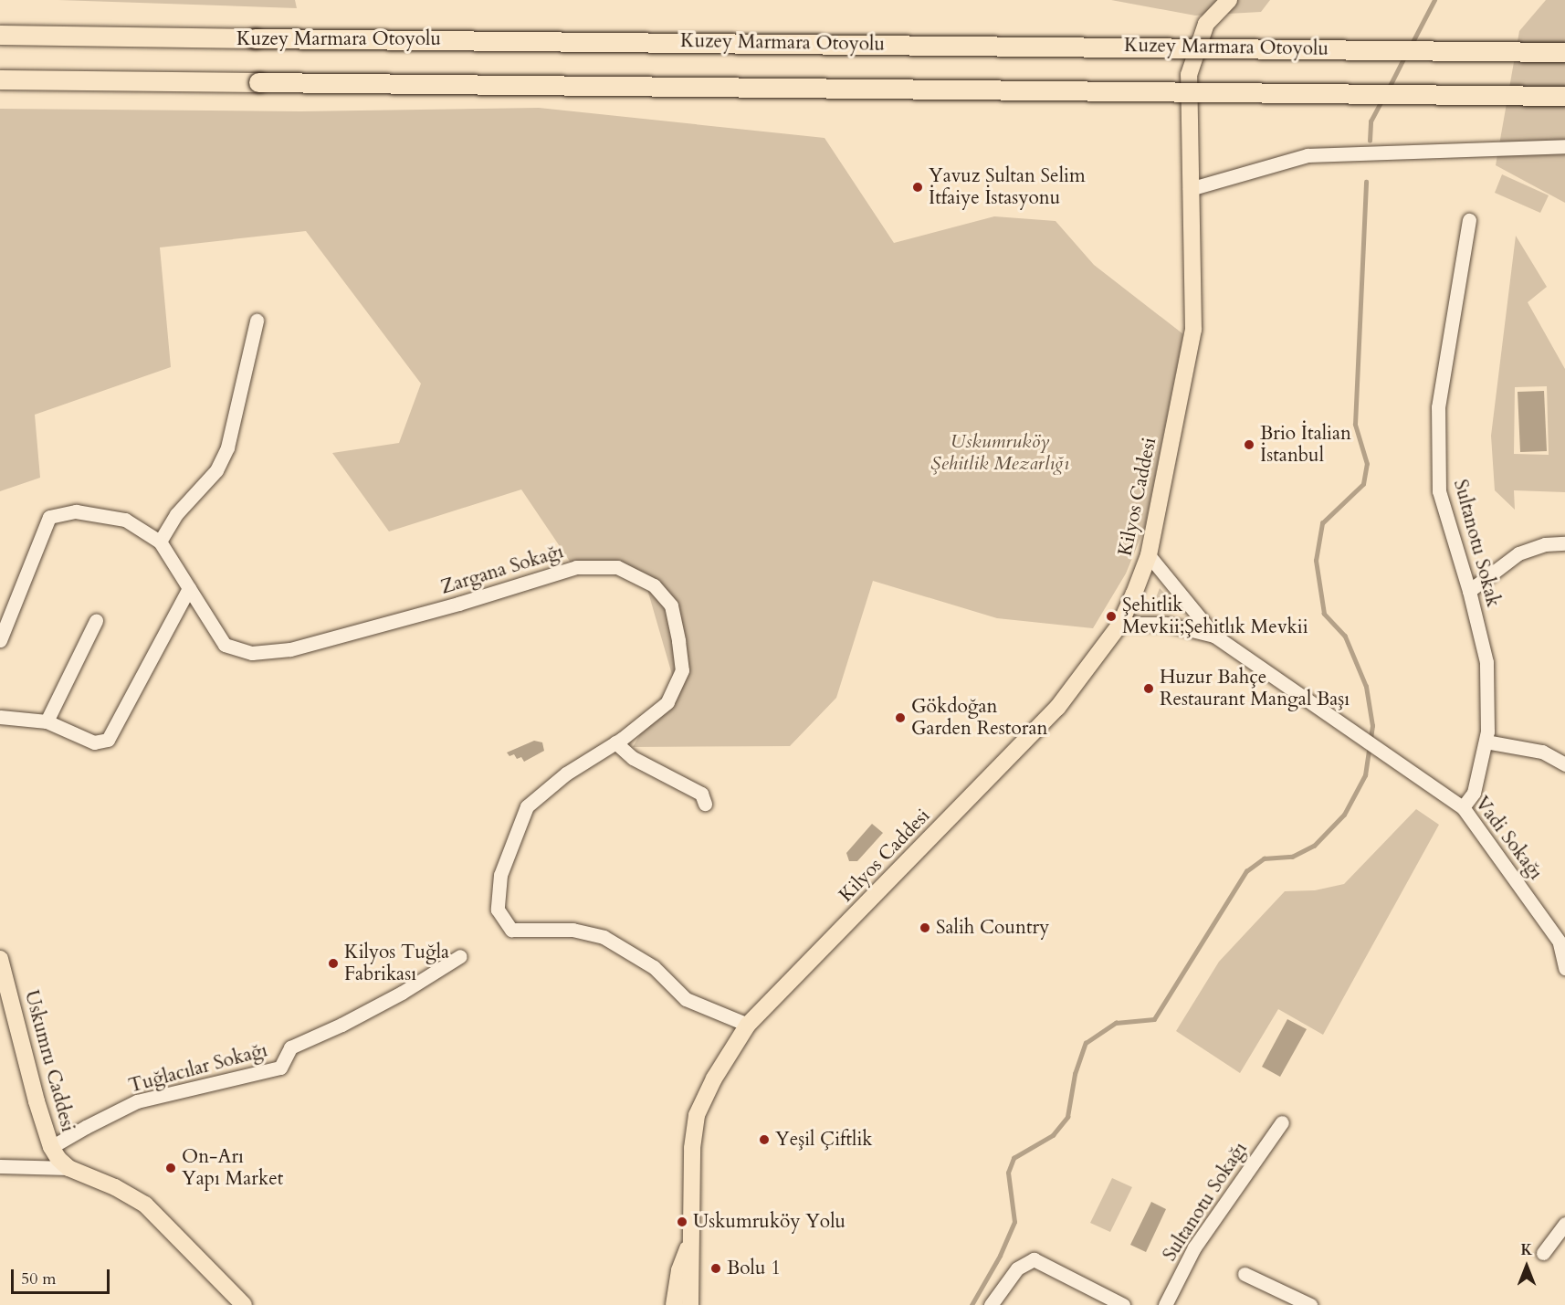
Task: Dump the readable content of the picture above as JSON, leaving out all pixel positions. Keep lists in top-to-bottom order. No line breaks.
{"streets":{"highway":["Kuzey Marmara Otoyolu"],"main road":["Kilyos Caddesi","Uskumru Caddesi"],"street":["Sultanotu Sokak","Zargana Sokağı","Vadi Sokağı","Tuğlacılar Sokağı","Sultanotu Sokağı"]},"crossings":[["Kilyos Caddesi","Zargana Sokağı"],["Sultanotu Sokak","Vadi Sokağı"],["Uskumru Caddesi","Tuğlacılar Sokağı"]],"parks":["Uskumruköy Şehitlik Mezarlığı"],"places":["Yavuz Sultan Selim İtfaiye İstasyonu","Brio İtalian İstanbul","Şehitlik Mevkii;Şehitlık Mevkii","Huzur Bahçe Restaurant Mangal Başı","Gökdoğan Garden Restoran","Salih Country","Kilyos Tuğla Fabrikası","Yeşil Çiftlik","On-Arı Yapı Market","Uskumruköy Yolu","Bolu 1"],"scale_bar":"50 m","north":"top"}
